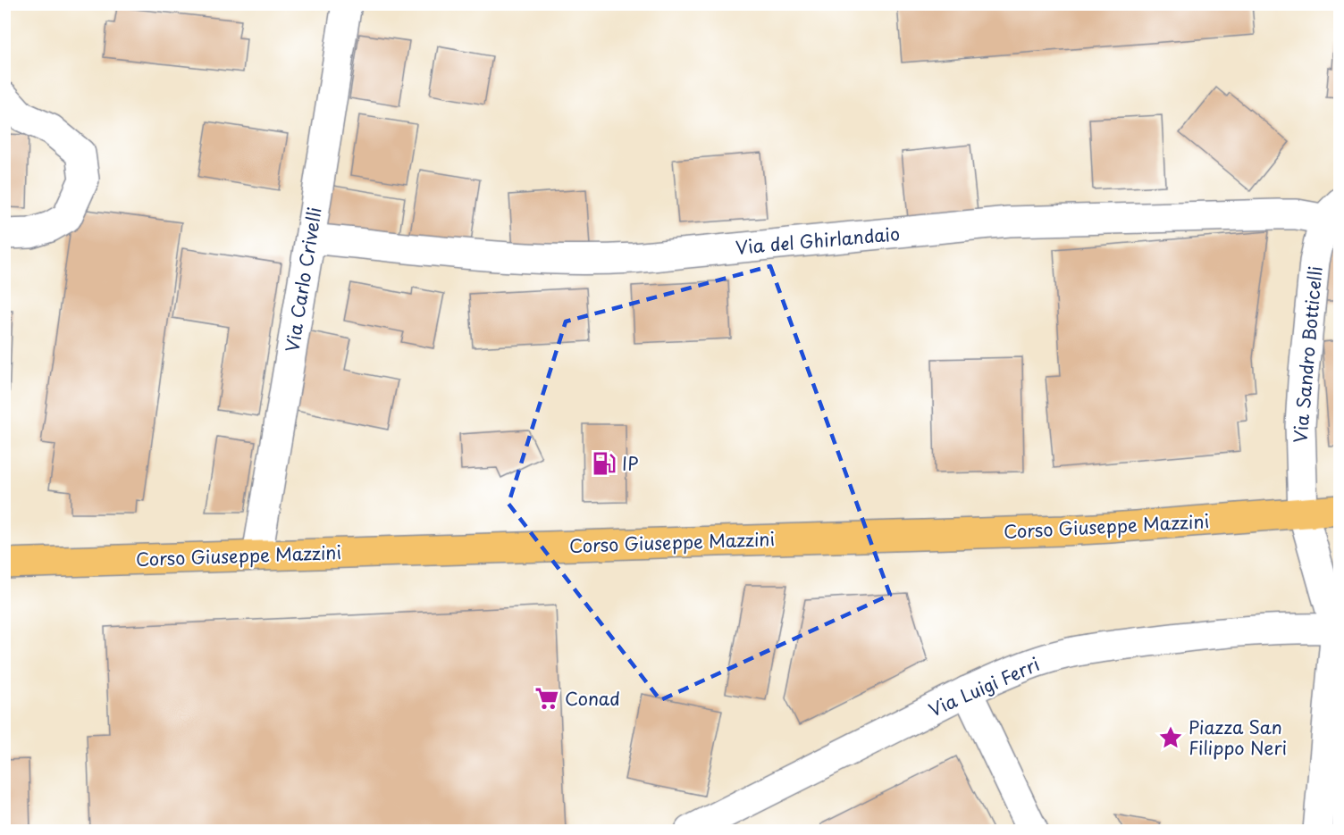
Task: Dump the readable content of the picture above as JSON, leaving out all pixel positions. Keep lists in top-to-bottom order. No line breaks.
{"streets":{"main road":["Corso Giuseppe Mazzini"],"street":["Via del Ghirlandaio","Via Carlo Crivelli","Via Sandro Botticelli","Via Luigi Ferri"]},"crossings":[["Via del Ghirlandaio","Via Carlo Crivelli"],["Via del Ghirlandaio","Via Sandro Botticelli"],["Via Carlo Crivelli","Corso Giuseppe Mazzini"],["Via Sandro Botticelli","Corso Giuseppe Mazzini"],["Via Sandro Botticelli","Via Luigi Ferri"]],"places":{"fuel station":["IP"],"supermarket":["Conad"],"place":["Piazza San Filippo Neri"]}}
